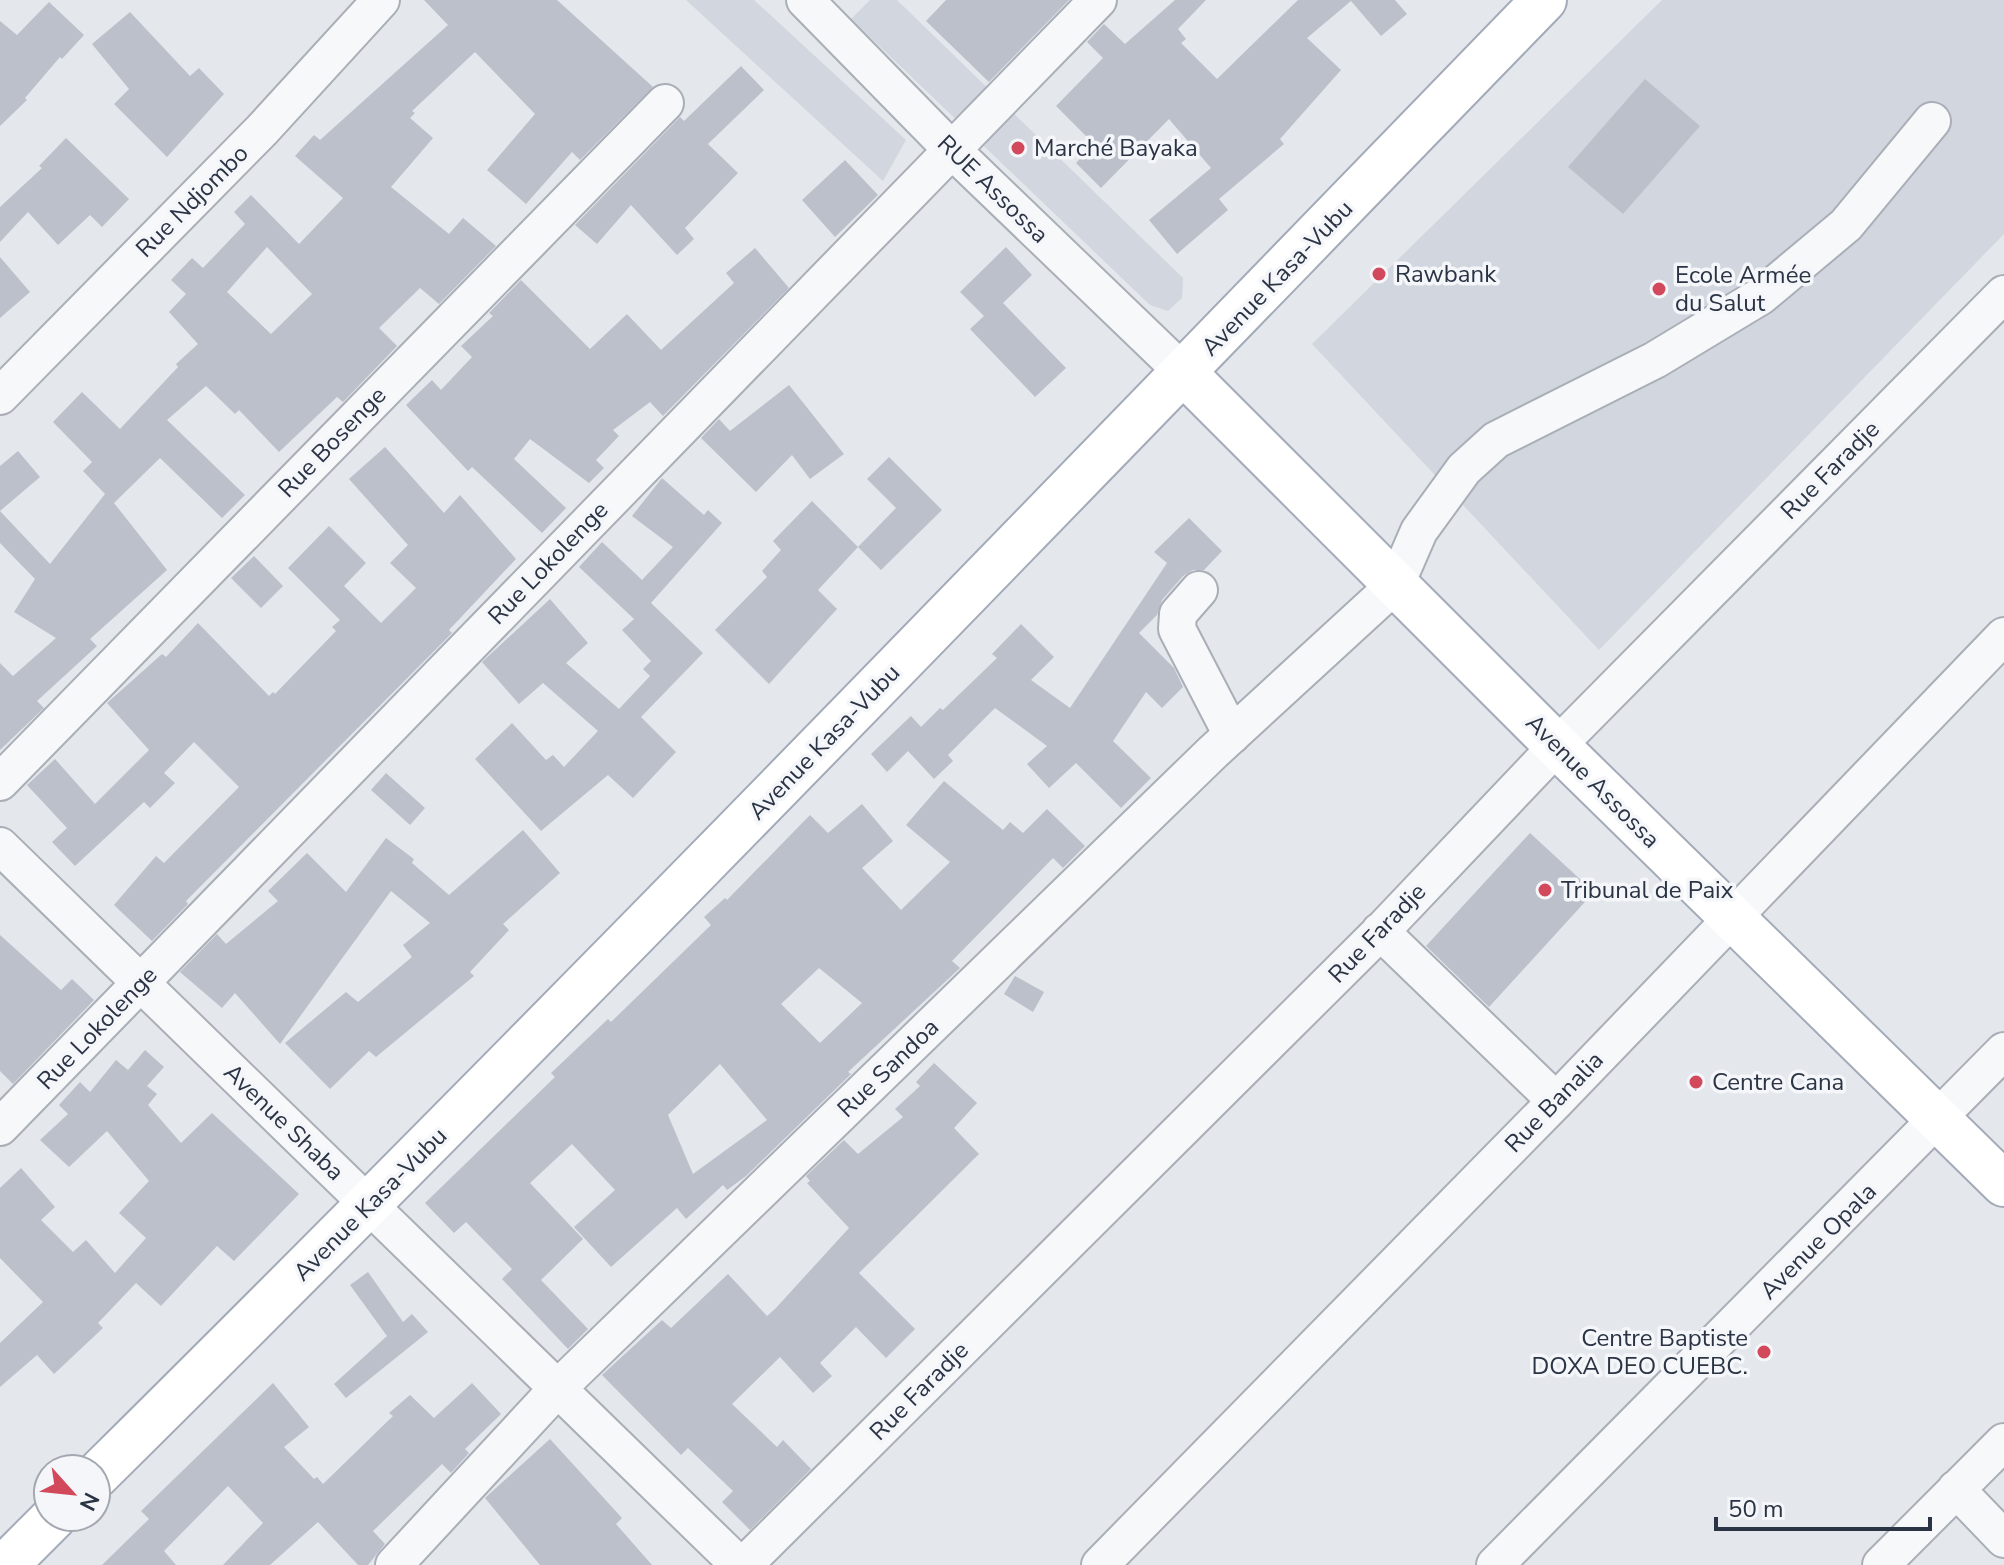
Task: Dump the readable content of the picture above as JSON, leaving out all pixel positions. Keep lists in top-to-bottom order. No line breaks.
{"streets":{"main road":["Avenue Kasa-Vubu","Avenue Assossa"],"street":["RUE Assossa","Rue Ndjombo","Rue Bosenge","Rue Faradje","Rue Lokolenge","Rue Sandoa","Rue Banalia","Avenue Shaba","Avenue Opala"]},"crossings":[["RUE Assossa","Avenue Kasa-Vubu"],["RUE Assossa","Rue Lokolenge"],["RUE Assossa","Avenue Assossa"],["Avenue Kasa-Vubu","Avenue Assossa"],["Avenue Kasa-Vubu","Avenue Shaba"],["Rue Faradje","Avenue Assossa"],["Rue Faradje","Avenue Shaba"],["Rue Lokolenge","Avenue Shaba"],["Avenue Assossa","Rue Sandoa"],["Avenue Assossa","Rue Banalia"],["Avenue Assossa","Avenue Opala"],["Rue Sandoa","Avenue Shaba"]],"places":["Marché Bayaka","Rawbank","Ecole Armée du Salut","Tribunal de Paix","Centre Cana","Centre Baptiste DOXA DEO CUEBC."],"scale_bar":"50 m","north":"bottom right"}
